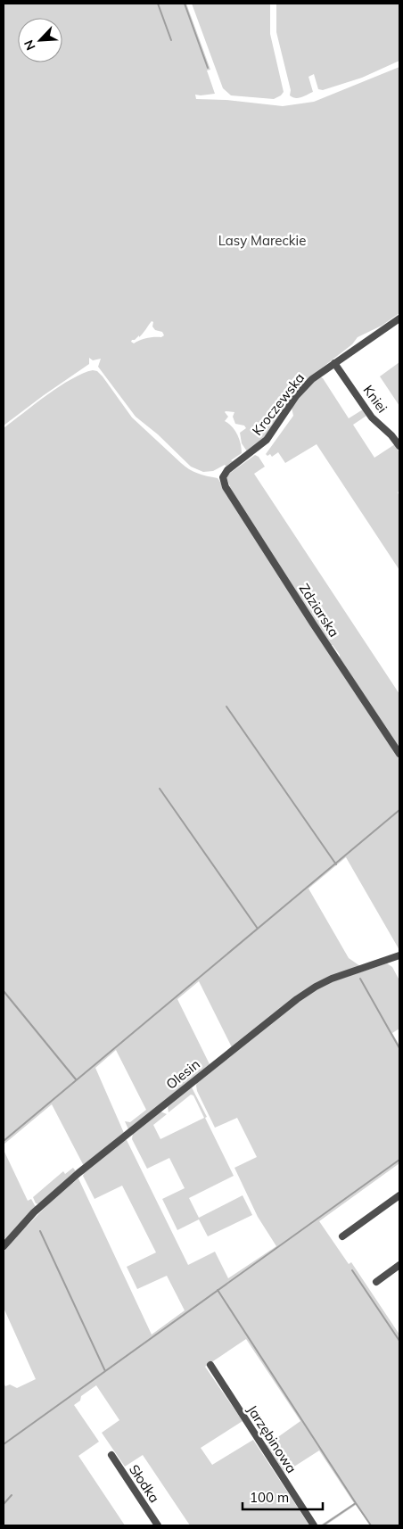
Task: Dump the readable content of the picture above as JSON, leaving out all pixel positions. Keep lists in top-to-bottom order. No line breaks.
{"streets":{"street":["Kniei","Kroczewska","Zdziarska","Olesin","Jarzębinowa","Słodka"]},"crossings":[["Kniei","Kroczewska"],["Kroczewska","Zdziarska"]],"parks":["Lasy Mareckie"],"scale_bar":"100 m","north":"bottom left"}
